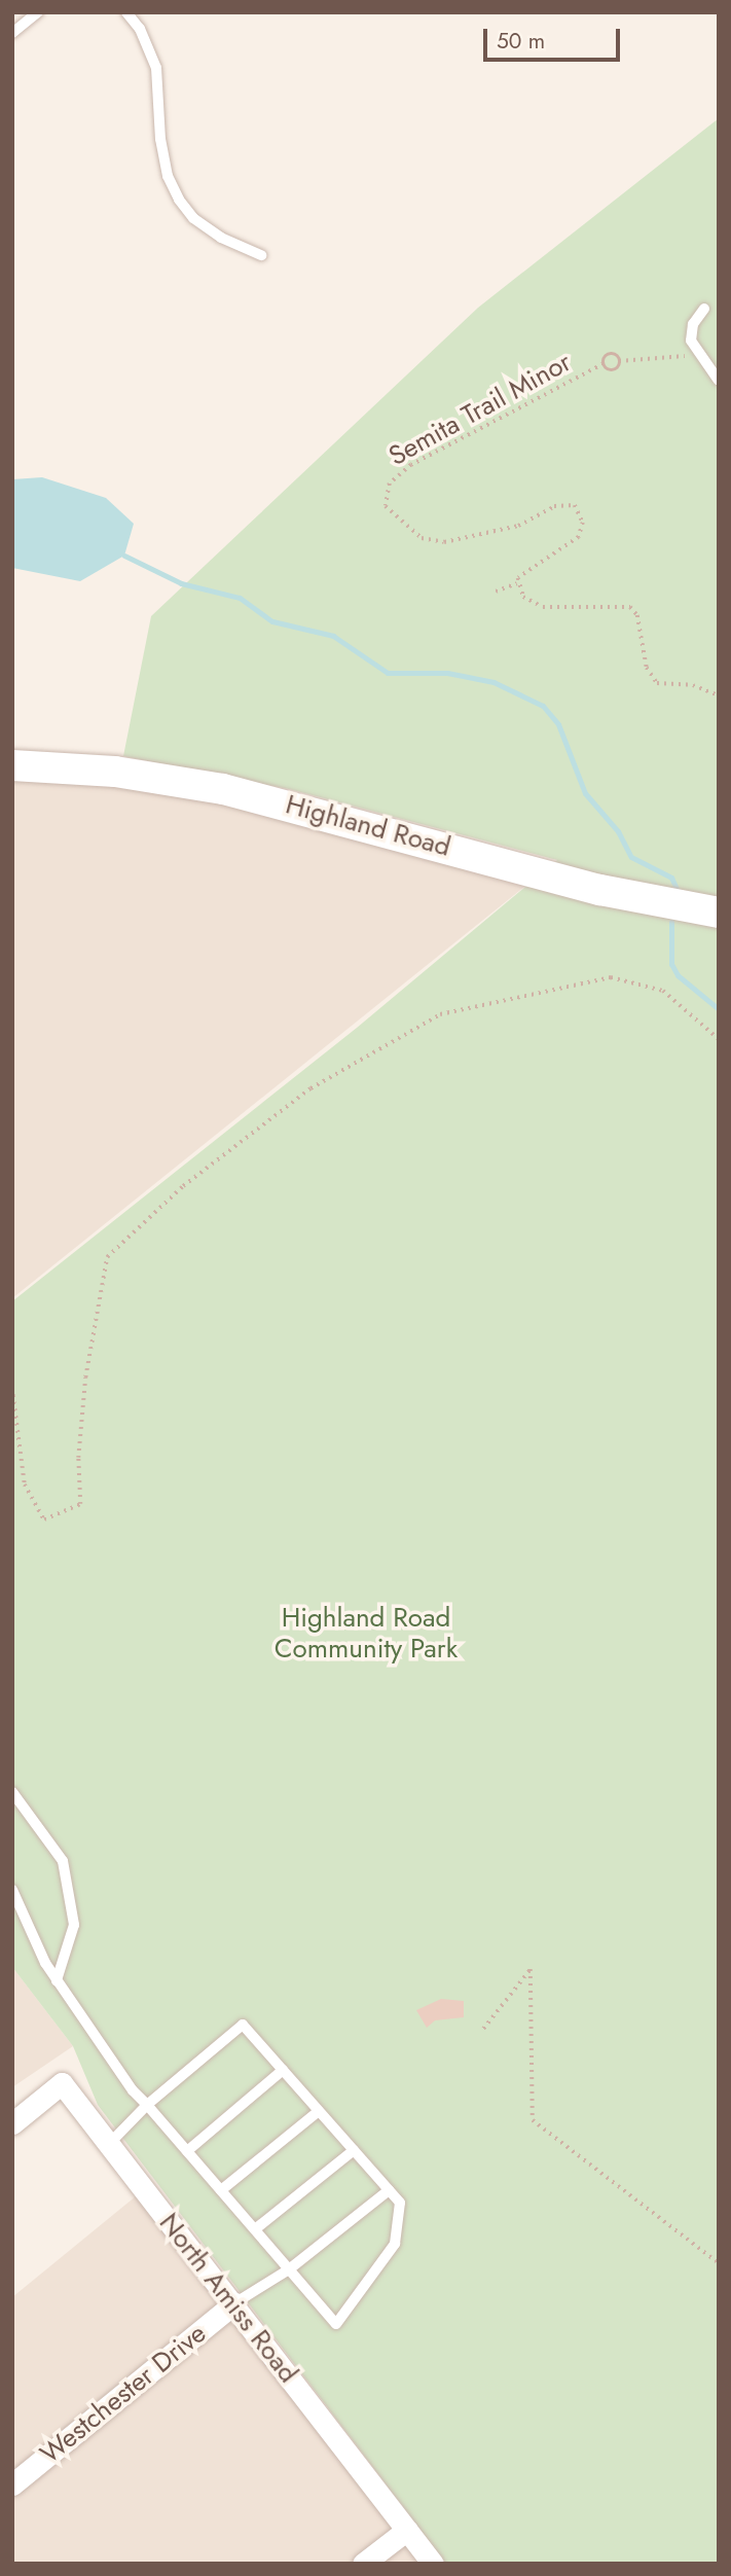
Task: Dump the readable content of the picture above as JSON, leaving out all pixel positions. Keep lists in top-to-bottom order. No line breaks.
{"streets":{"street":["Highland Road","North Amiss Road","Westchester Drive"],"path":["Semita Trail Minor"]},"crossings":[["North Amiss Road","Westchester Drive"]],"parks":["Highland Road Community Park"],"scale_bar":"50 m"}
